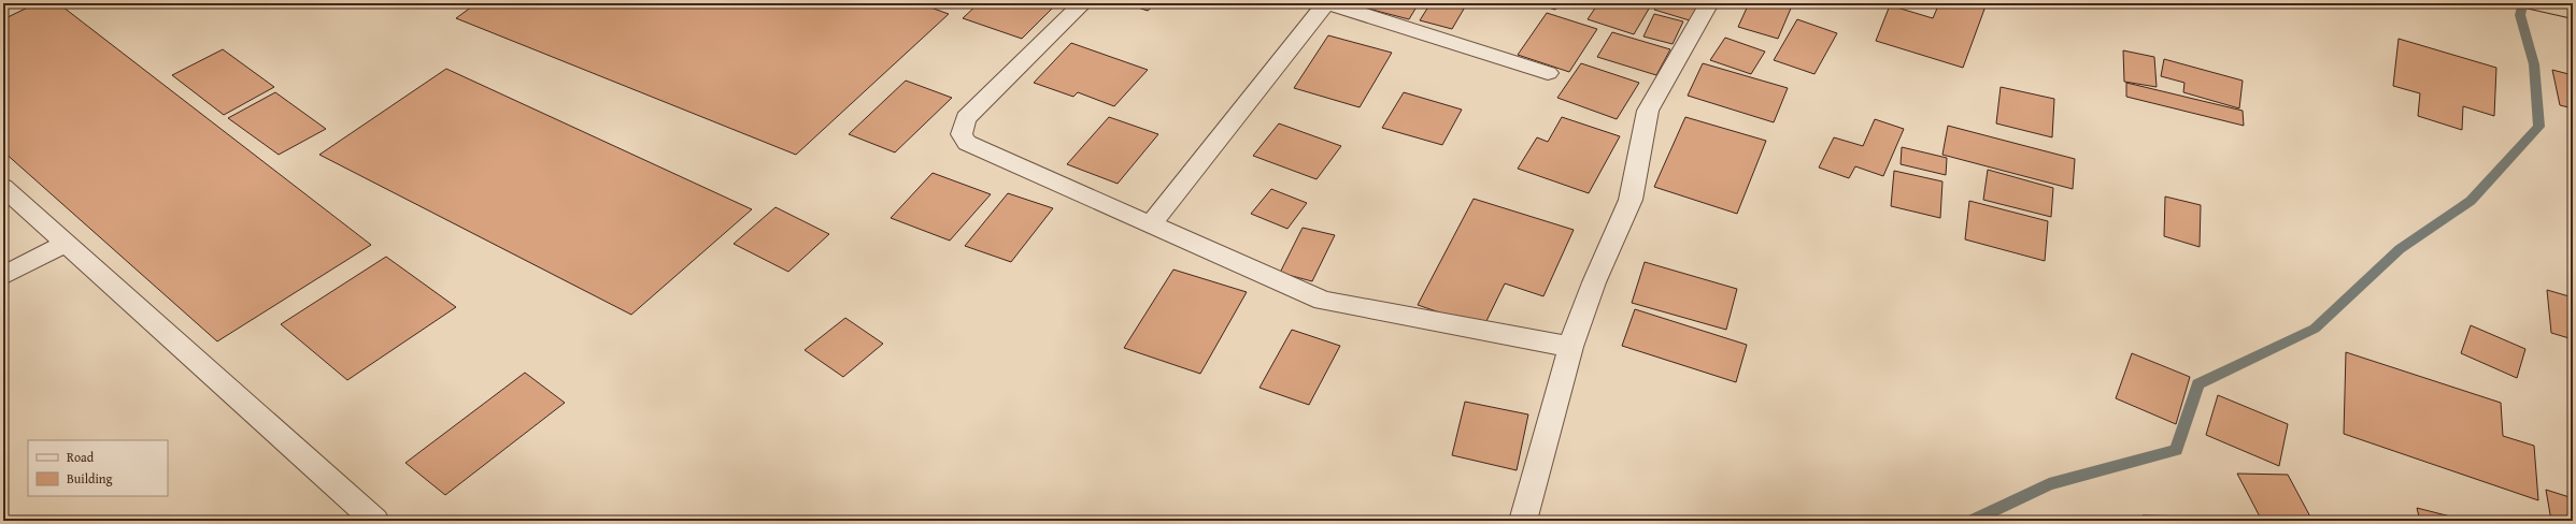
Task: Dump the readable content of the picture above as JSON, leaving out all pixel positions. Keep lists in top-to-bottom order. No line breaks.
{"legend":["Road","Building"]}
